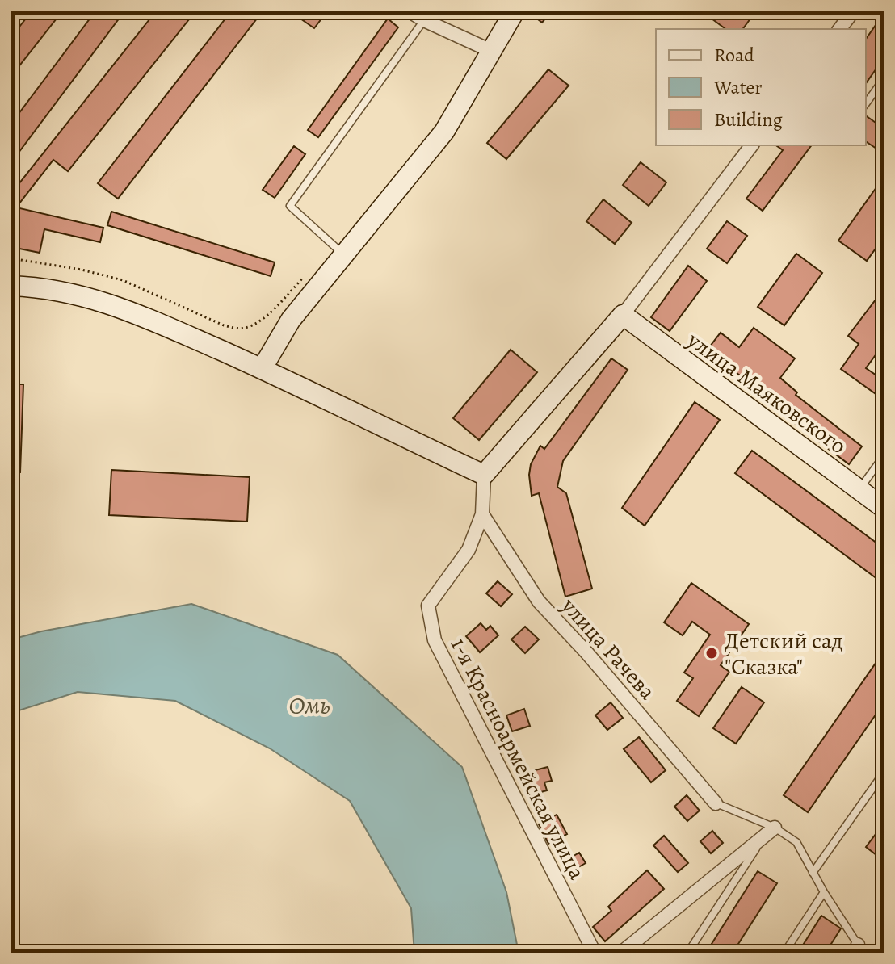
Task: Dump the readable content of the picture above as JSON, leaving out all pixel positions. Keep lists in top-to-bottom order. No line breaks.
{"streets":{"street":["улица Маяковского","улица Рачева","1-я Красноармейская улица"]},"crossings":[["улица Рачева","1-я Красноармейская улица"]],"water":["Омь"],"places":["Детский сад \"Сказка\""],"legend":["Road","Water","Building"]}
